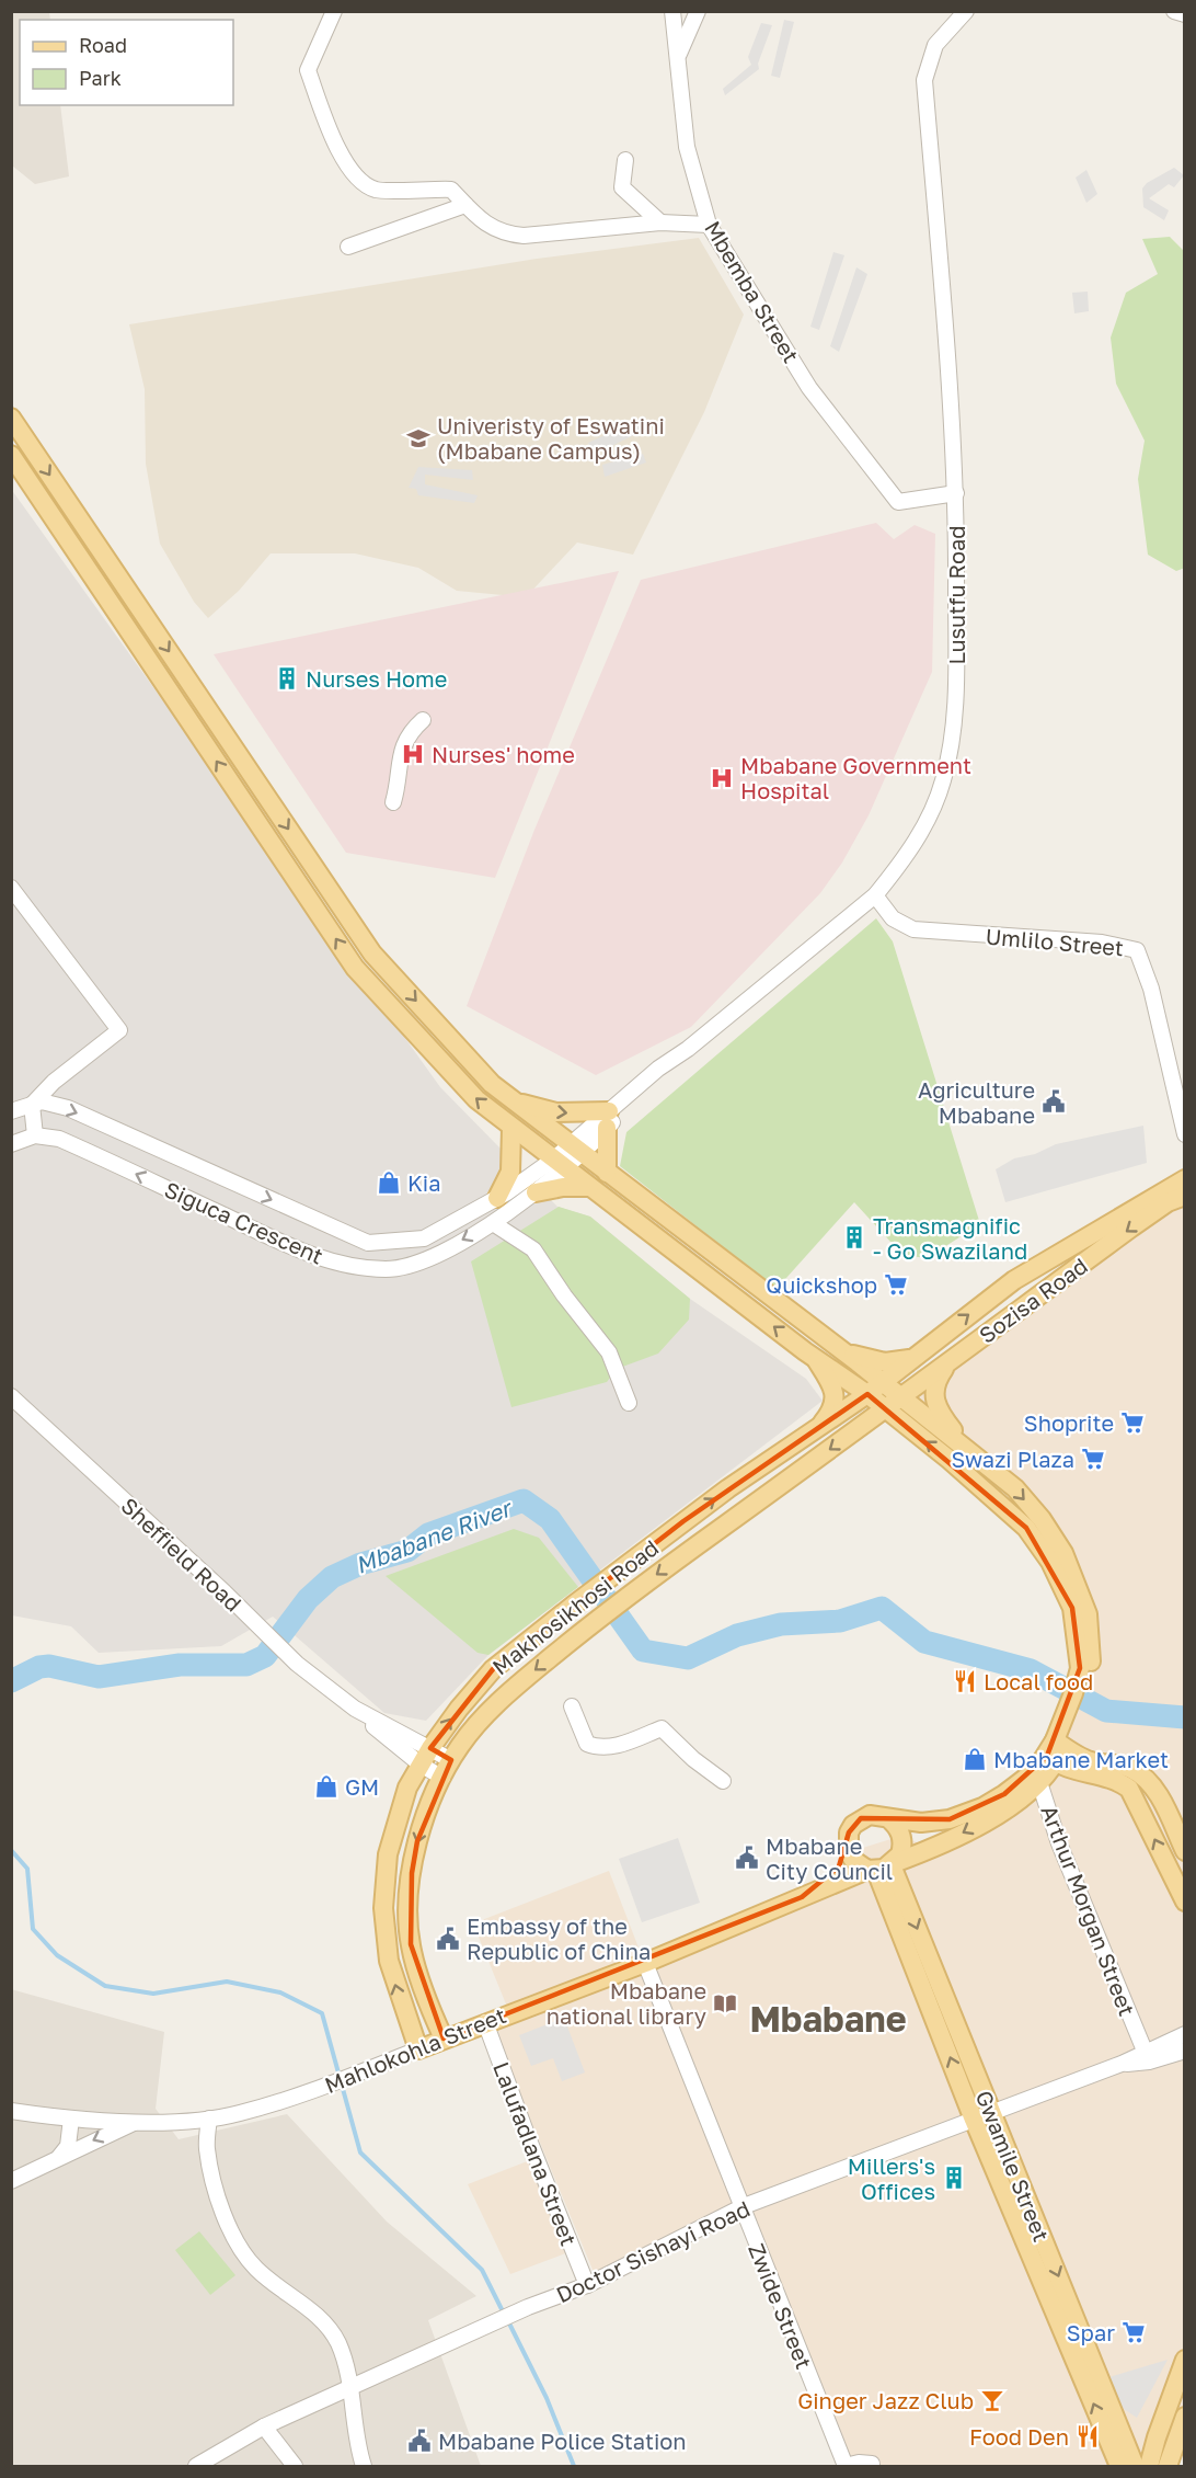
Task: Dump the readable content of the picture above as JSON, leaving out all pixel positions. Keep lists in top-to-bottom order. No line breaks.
{"streets":{"main road":["Sozisa Road","Makhosikhosi Road","Mahlokohla Street","Gwamile Street"],"street":["Mbemba Street","Lusutfu Road","Umlilo Street","Siguca Crescent","Sheffield Road","Arthur Morgan Street","Lalufadlana Street","Doctor Sishayi Road","Zwide Street"]},"crossings":[["Mbemba Street","Lusutfu Road"],["Lusutfu Road","Umlilo Street"],["Lusutfu Road","Siguca Crescent"],["Sozisa Road","Makhosikhosi Road"],["Sheffield Road","Makhosikhosi Road"],["Makhosikhosi Road","Mahlokohla Street"],["Arthur Morgan Street","Mahlokohla Street"],["Arthur Morgan Street","Doctor Sishayi Road"],["Mahlokohla Street","Lalufadlana Street"],["Mahlokohla Street","Gwamile Street"],["Mahlokohla Street","Zwide Street"],["Lalufadlana Street","Doctor Sishayi Road"],["Gwamile Street","Doctor Sishayi Road"],["Doctor Sishayi Road","Zwide Street"]],"districts":["Mbabane"],"water":["Mbabane River"],"places":{"school or university":["Univeristy of Eswatini (Mbabane Campus)"],"building":["Nurses Home","Transmagnific - Go Swaziland","Millers's Offices"],"hospital":["Nurses' home","Mbabane Government Hospital"],"public building":["Agriculture Mbabane","Mbabane City Council","Embassy of the Republic of China","Mbabane Police Station"],"shop":["Kia","Mbabane Market","GM"],"supermarket":["Quickshop","Shoprite","Swazi Plaza","Spar"],"restaurant":["Local food","Food Den"],"library":["Mbabane national library"],"bar":["Ginger Jazz Club"]},"legend":["Road","Park"]}
